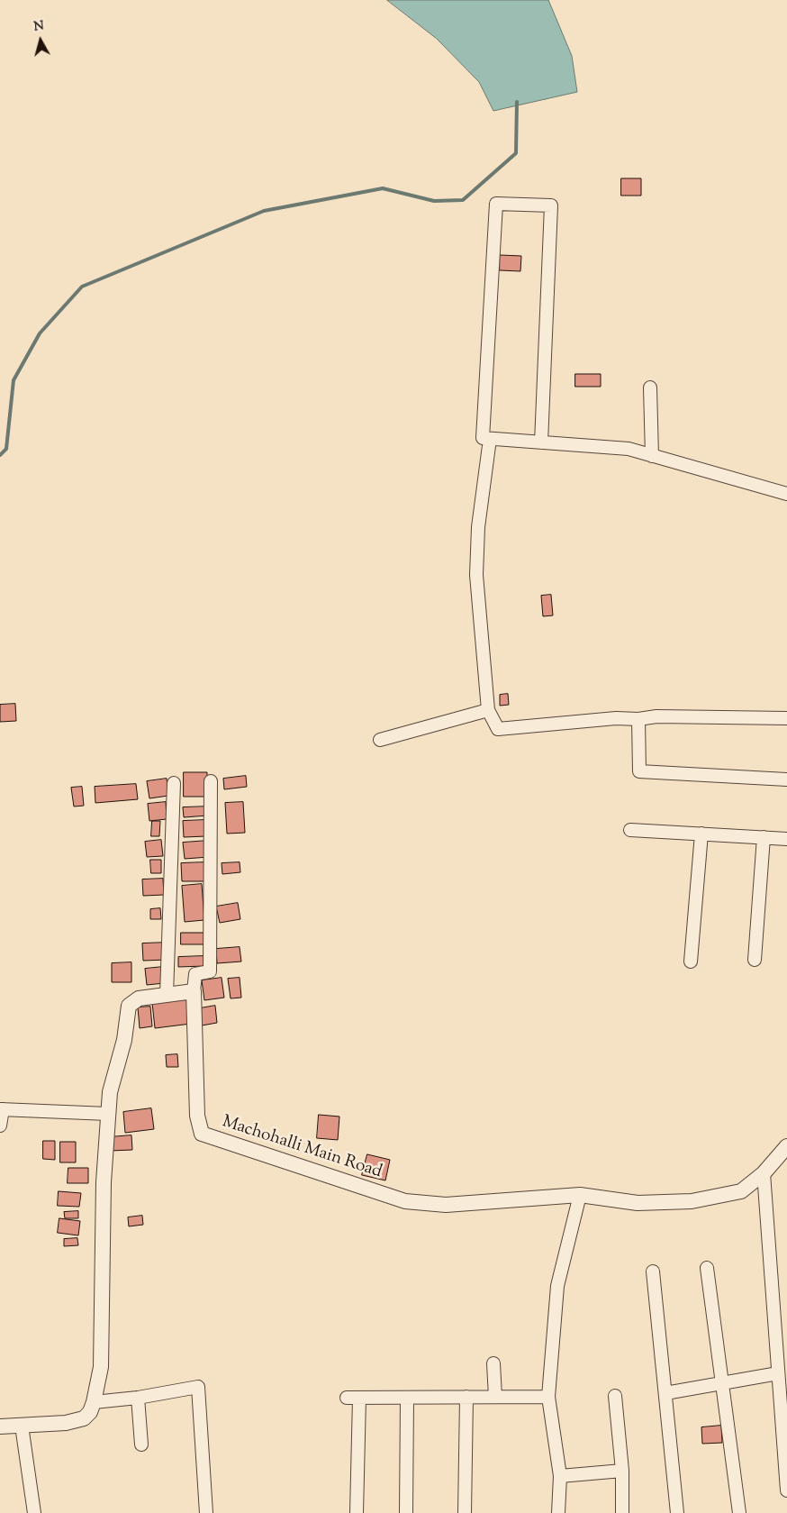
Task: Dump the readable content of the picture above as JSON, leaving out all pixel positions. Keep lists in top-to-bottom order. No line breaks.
{"streets":{"street":["Machohalli Main Road"]},"north":"top"}
